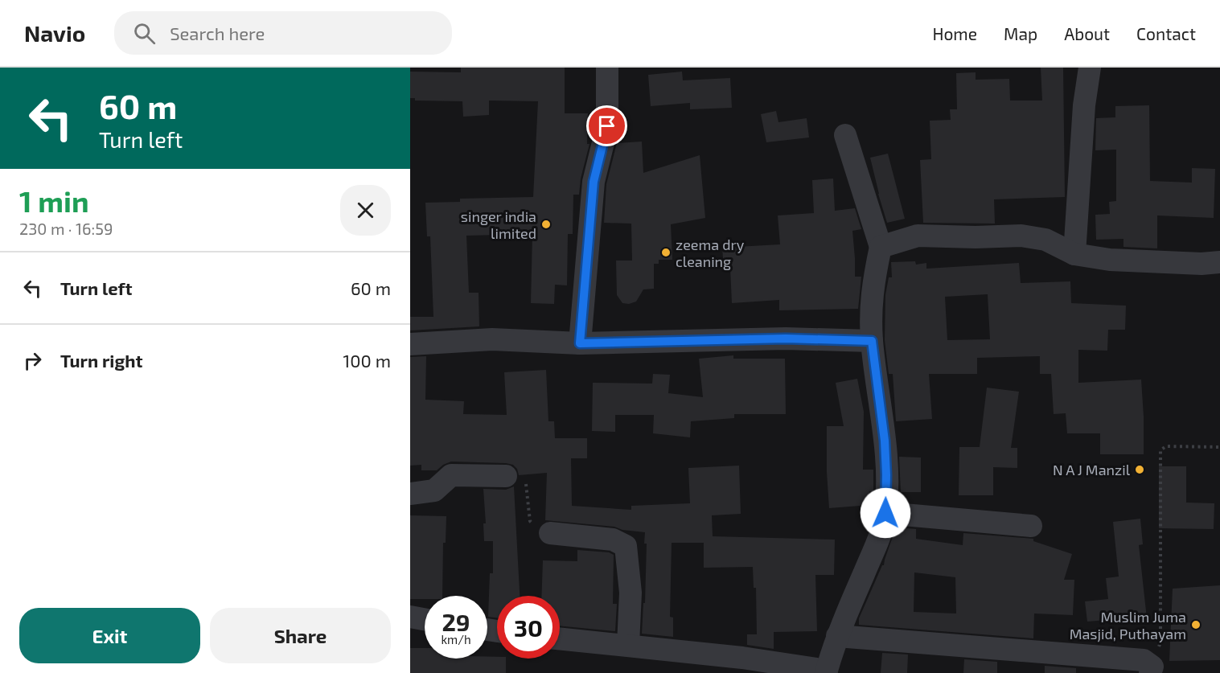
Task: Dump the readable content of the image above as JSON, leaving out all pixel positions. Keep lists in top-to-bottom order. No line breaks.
{"places":["singer india limited","zeema dry cleaning","N A J Manzil","Muslim Juma Masjid, Puthayam"],"page":{"header":"Navio","search":"Search here","nav":["Home","Map","About","Contact"],"turn":["60 m","Turn left"],"heading":["1 min","230 m · 16:59"],"list":[{"name":"Turn left","value":"60 m"},{"name":"Turn right","value":"100 m"}],"speed":"29 km/h","limit":"30","buttons":["Exit","Share"]}}
